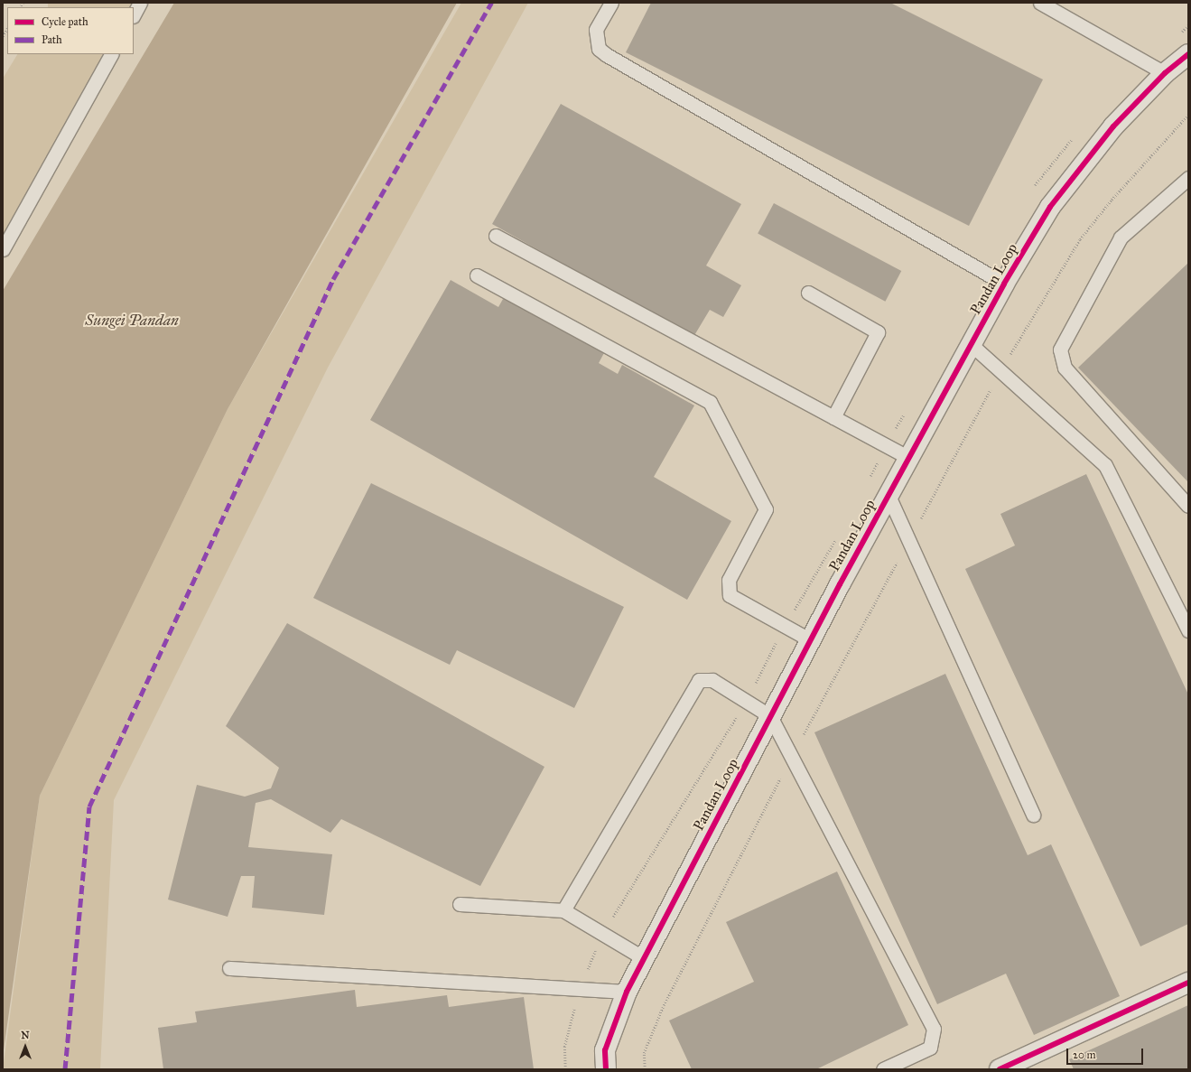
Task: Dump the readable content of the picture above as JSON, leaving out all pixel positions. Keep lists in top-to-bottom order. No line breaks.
{"streets":{"street":["Pandan Loop"]},"water":["Sungei Pandan"],"legend":["Cycle path","Path"],"scale_bar":"20 m","north":"top"}
